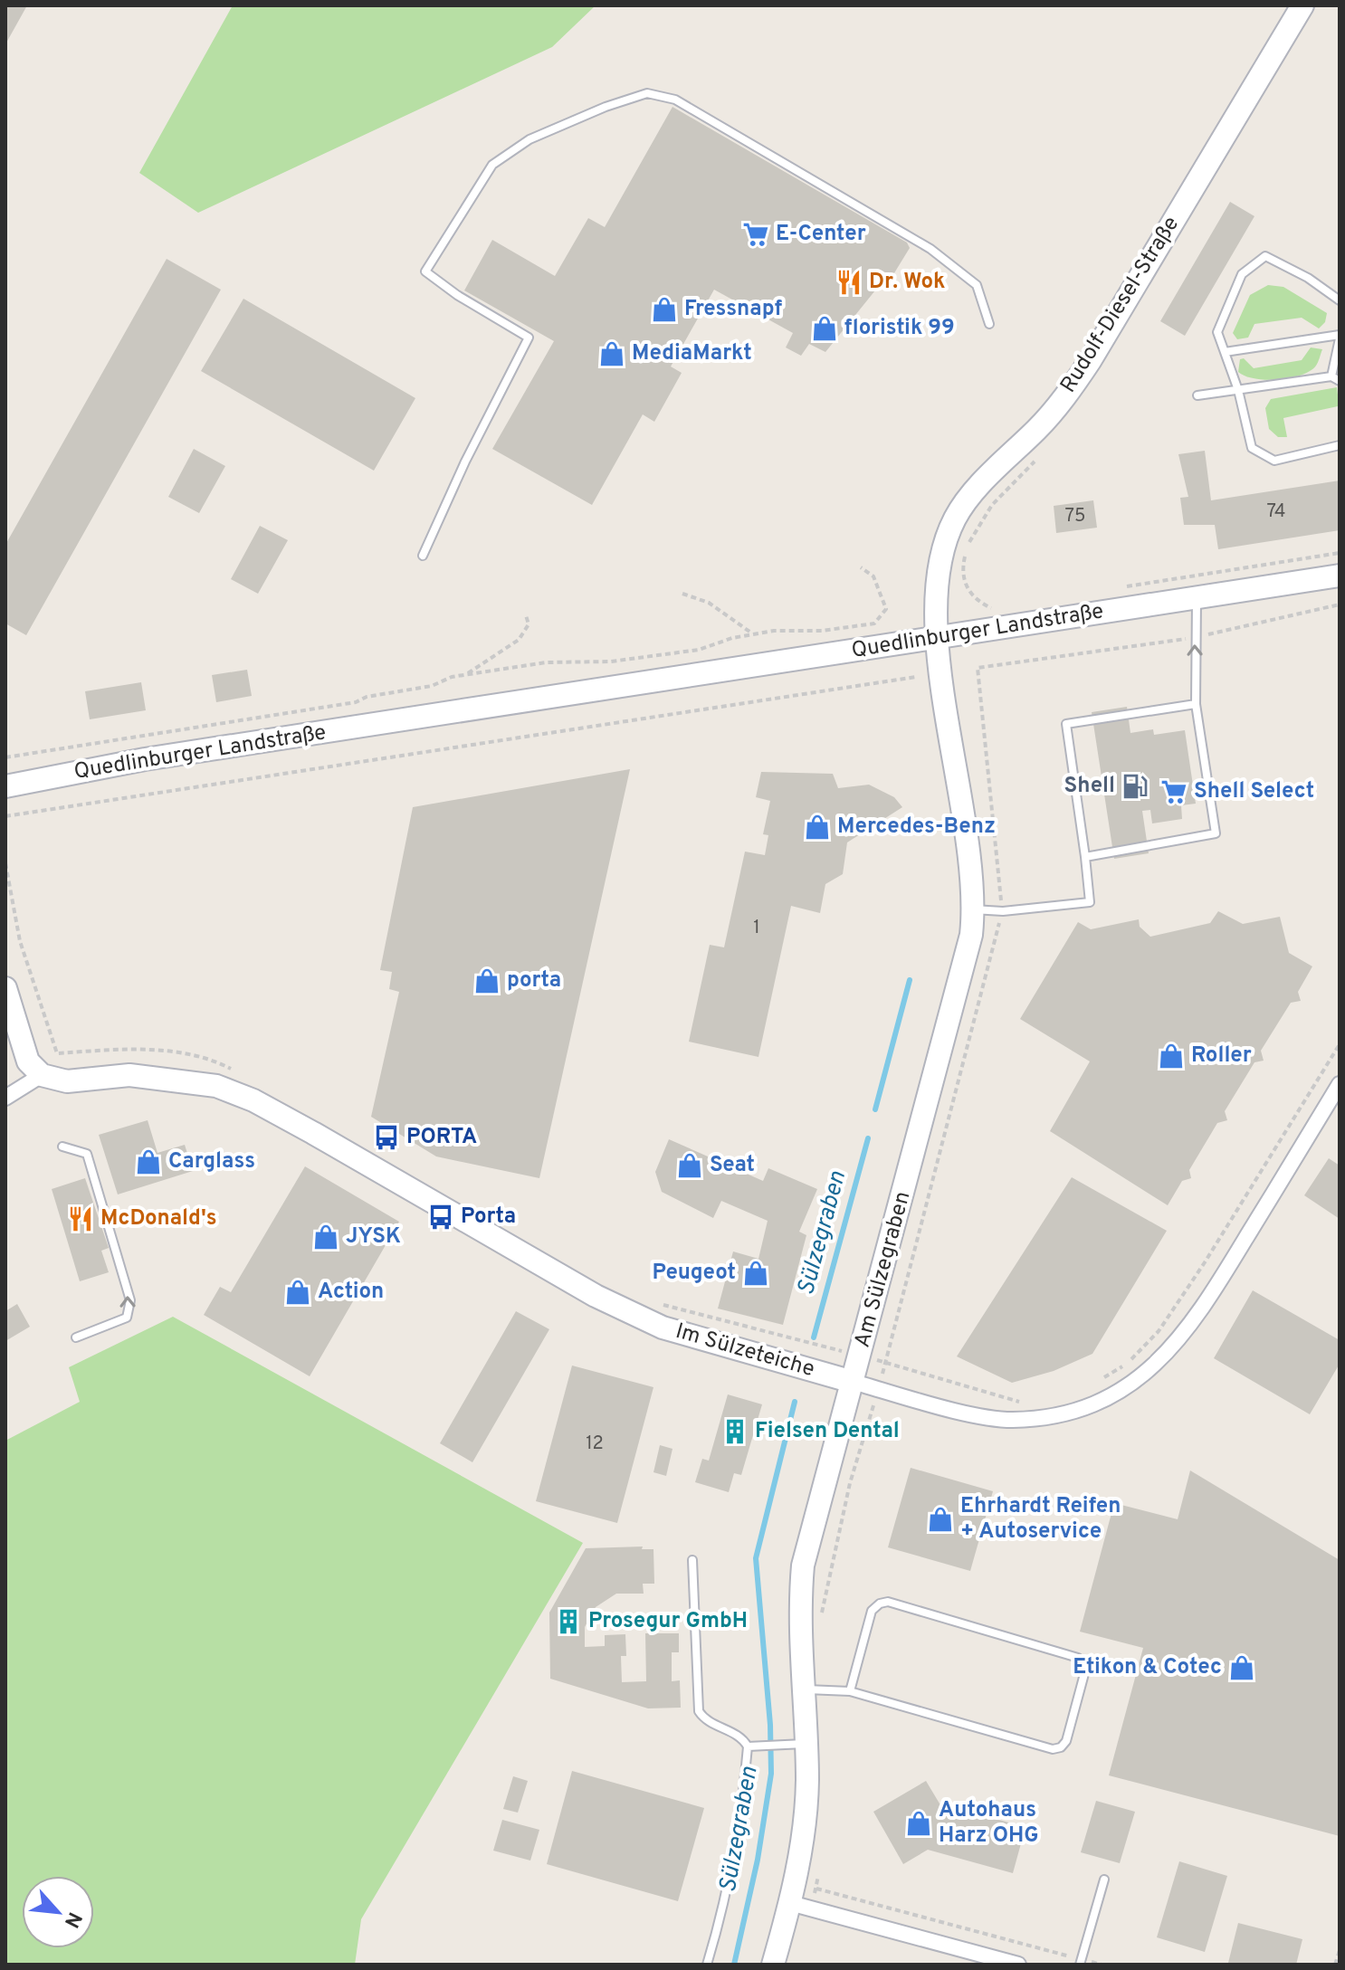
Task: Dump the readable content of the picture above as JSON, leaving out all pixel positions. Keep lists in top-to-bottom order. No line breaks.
{"streets":{"street":["Rudolf-Diesel-Straße","Quedlinburger Landstraße","Am Sülzegraben","Im Sülzeteiche"]},"crossings":[["Rudolf-Diesel-Straße","Quedlinburger Landstraße"],["Rudolf-Diesel-Straße","Am Sülzegraben"],["Quedlinburger Landstraße","Am Sülzegraben"],["Am Sülzegraben","Im Sülzeteiche"]],"water":["Sülzegraben"],"places":{"supermarket":["E-Center","Shell Select"],"restaurant":["Dr. Wok","McDonald's"],"shop":["Fressnapf","floristik 99","MediaMarkt","Mercedes-Benz","porta","Roller","Carglass","Seat","JYSK","Peugeot","Action","Ehrhardt Reifen + Autoservice","Etikon & Cotec","Autohaus Harz OHG"],"fuel station":["Shell"],"bus stop":["PORTA","Porta"],"building":["Fielsen Dental","Prosegur GmbH"]},"house_numbers":["74","75","1","12"],"north":"bottom right"}
